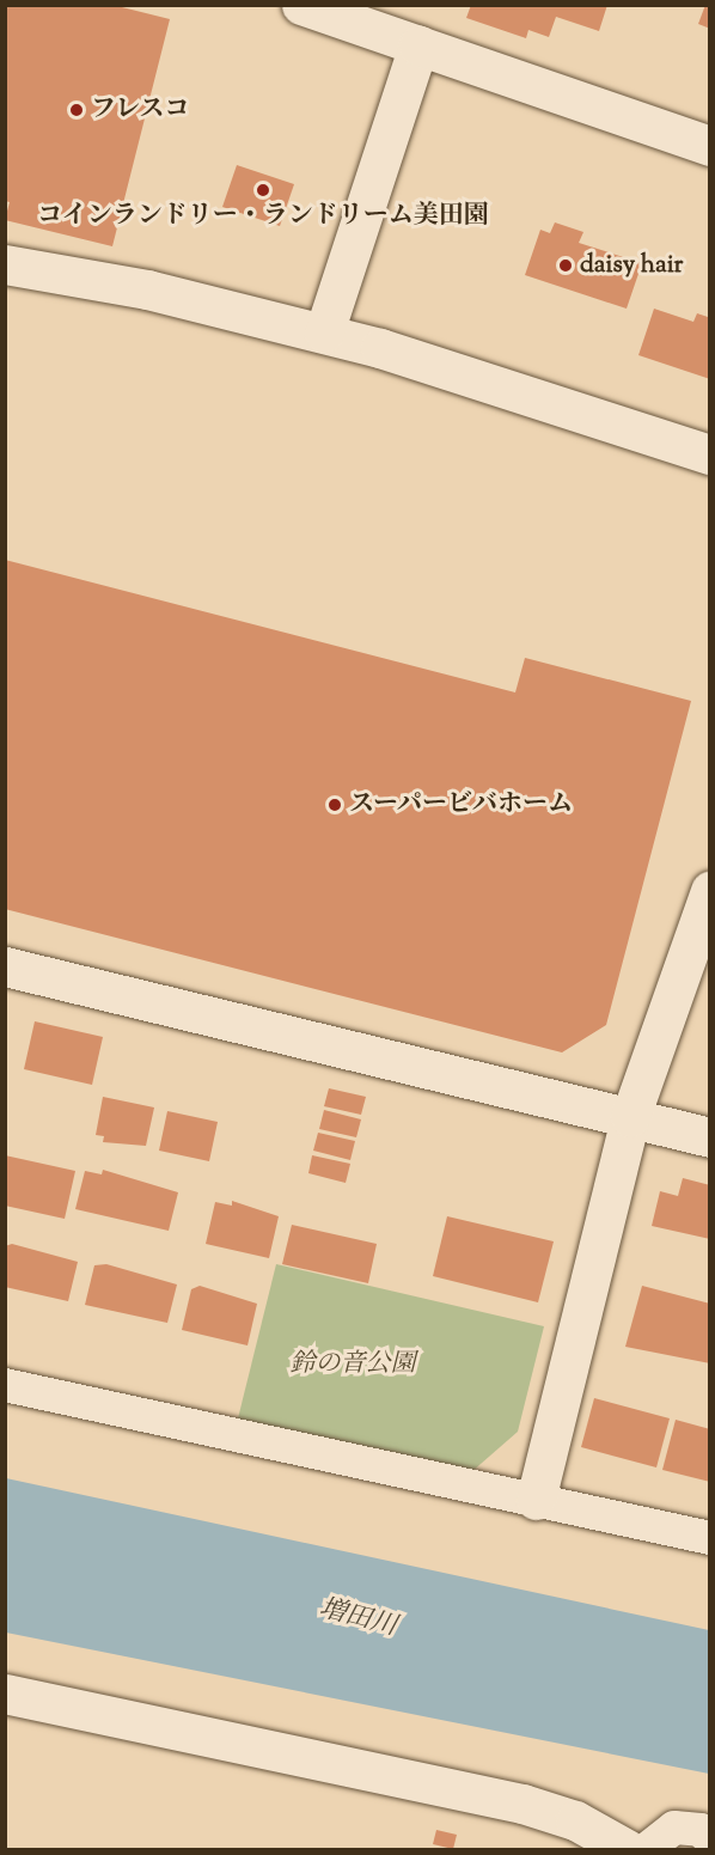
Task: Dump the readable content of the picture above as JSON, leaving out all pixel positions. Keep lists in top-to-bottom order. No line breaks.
{"water":["増田川"],"parks":["鈴の音公園"],"places":["フレスコ","コインランドリー・ランドリーム美田園","daisy hair","スーパービバホーム"]}
